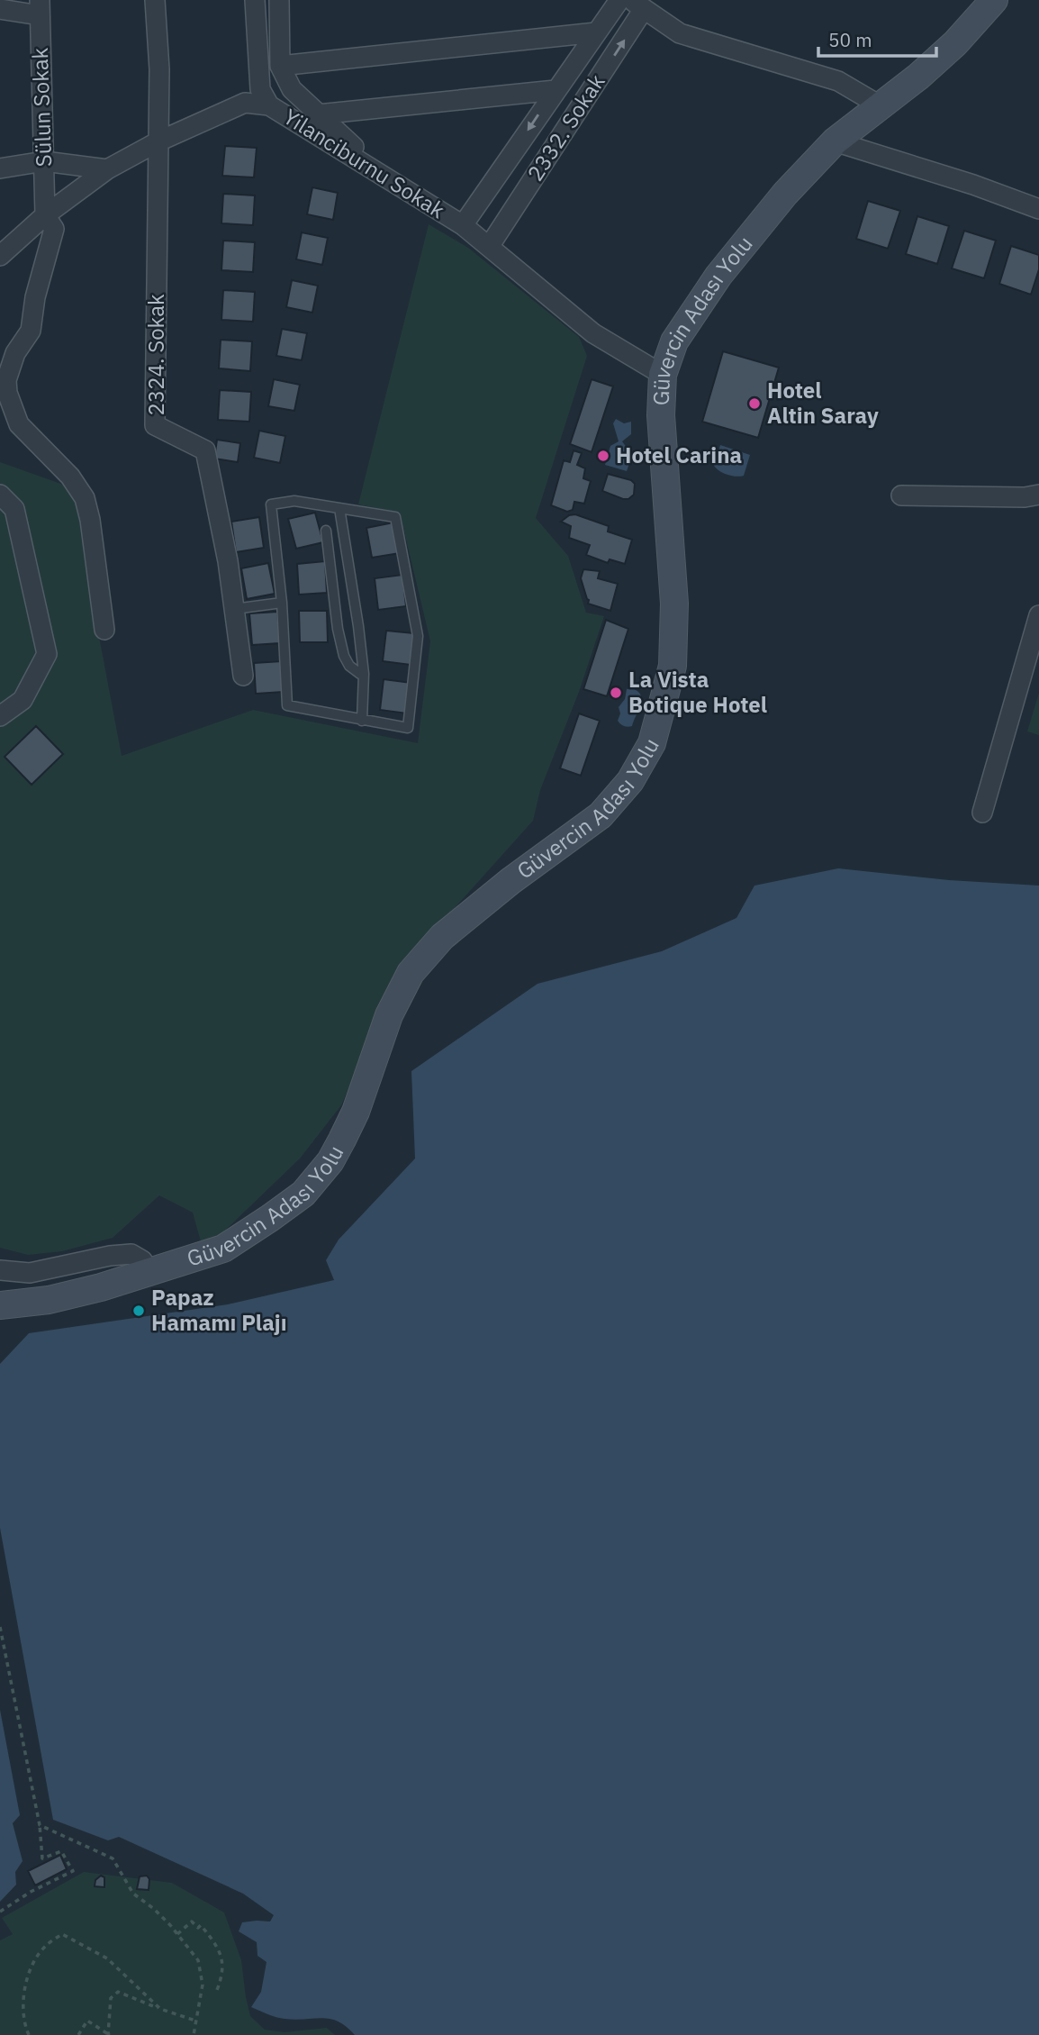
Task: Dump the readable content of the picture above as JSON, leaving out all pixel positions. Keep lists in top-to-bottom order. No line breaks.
{"streets":{"main road":["Güvercin Adası Yolu"],"street":["Sülun Sokak","2332. Sokak","Yilanciburnu Sokak","2324. Sokak"]},"crossings":[["Sülun Sokak","Yilanciburnu Sokak"],["2332. Sokak","Yilanciburnu Sokak"],["Yilanciburnu Sokak","Güvercin Adası Yolu"],["Yilanciburnu Sokak","2324. Sokak"]],"places":["Hotel Altin Saray","Hotel Carina","La Vista Botique Hotel","Papaz Hamamı Plajı"],"scale_bar":"50 m"}
